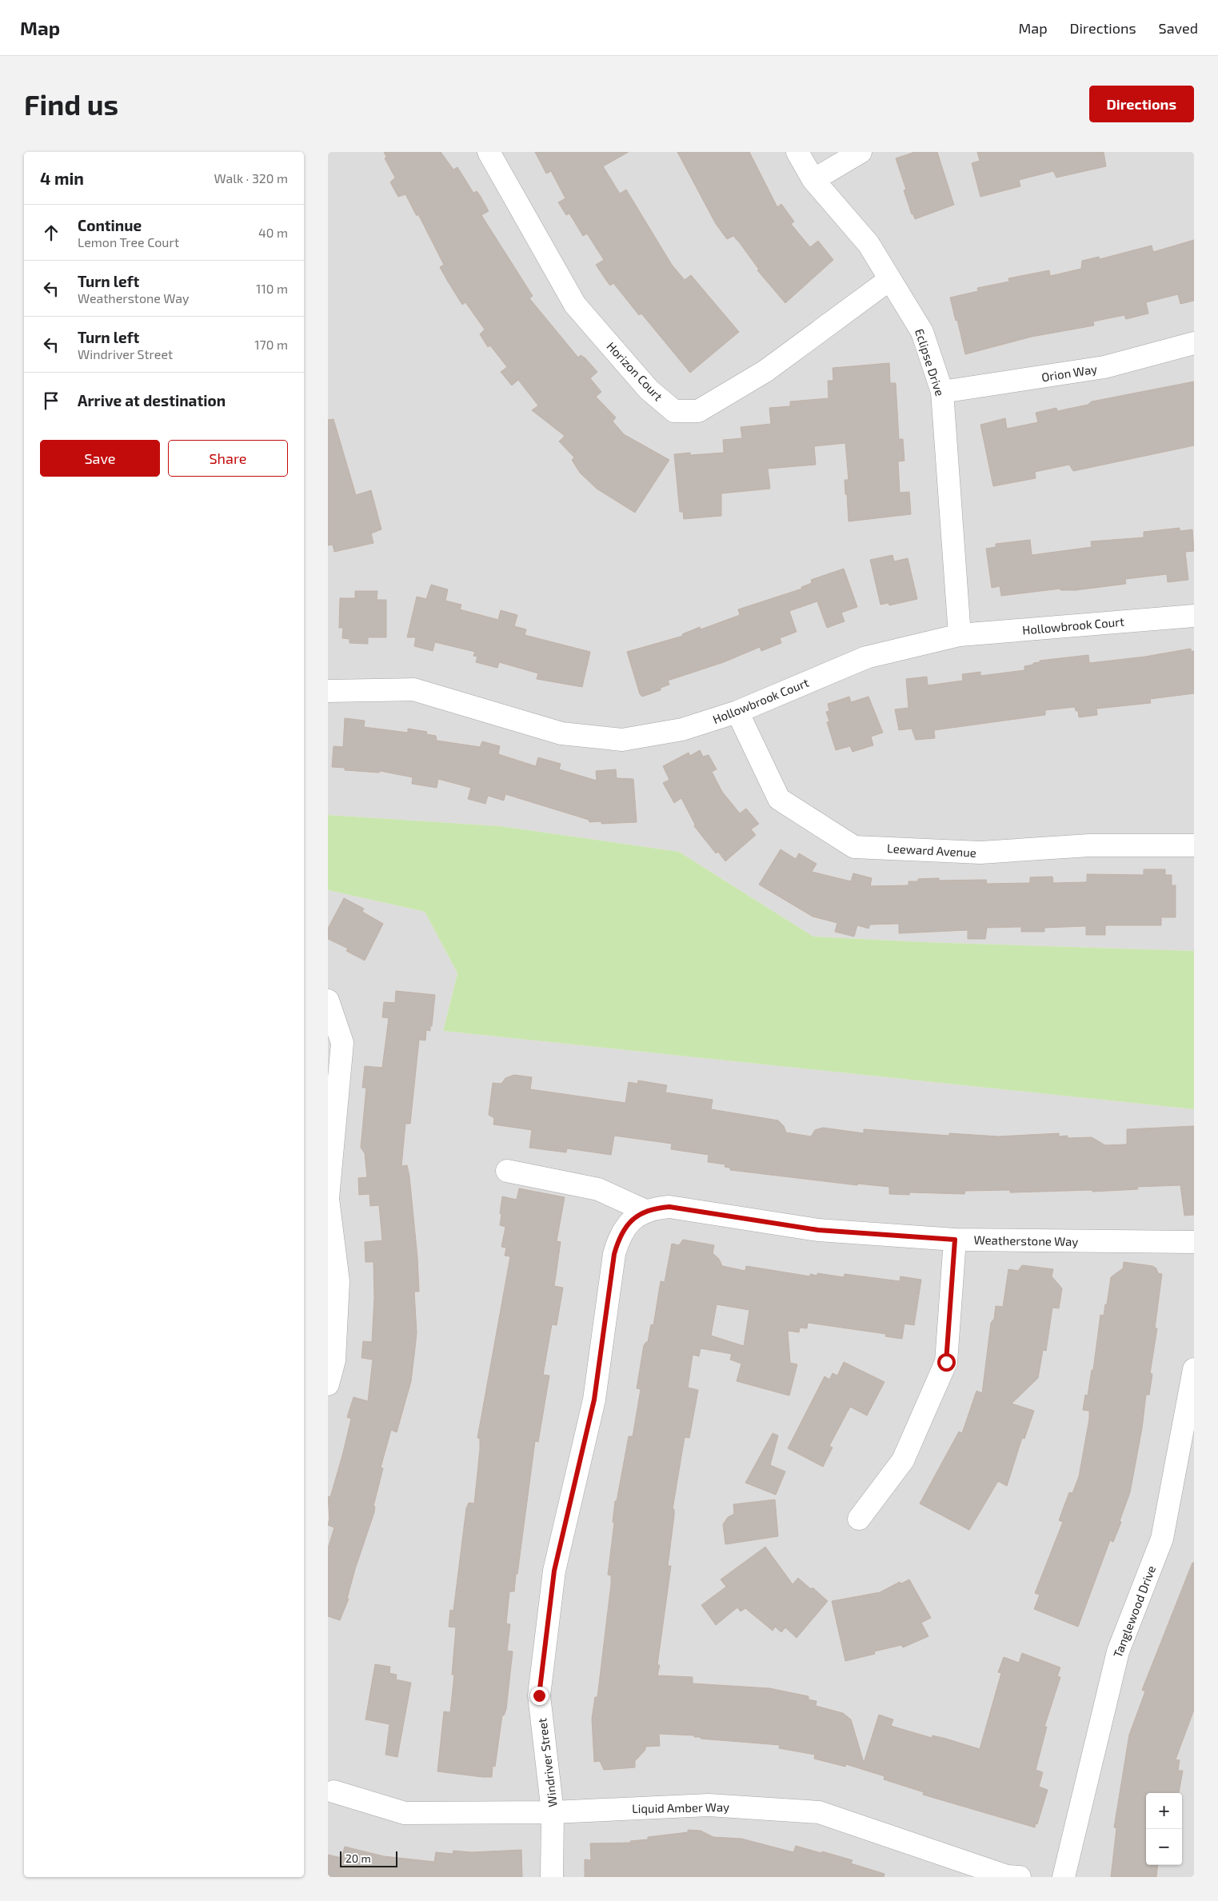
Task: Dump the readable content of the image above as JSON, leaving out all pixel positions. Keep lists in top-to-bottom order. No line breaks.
{"streets":{"street":["Eclipse Drive","Horizon Court","Orion Way","Hollowbrook Court","Leeward Avenue","Weatherstone Way","Tanglewood Drive","Windriver Street","Liquid Amber Way"]},"crossings":[["Eclipse Drive","Horizon Court"],["Eclipse Drive","Orion Way"],["Eclipse Drive","Hollowbrook Court"],["Hollowbrook Court","Leeward Avenue"],["Weatherstone Way","Windriver Street"],["Windriver Street","Liquid Amber Way"]],"scale_bar":"20 m","page":{"header":"Map","nav":["Map","Directions","Saved"],"buttons":["Directions",["Save","Share"]],"title":"Find us","heading":["4 min","Walk · 320 m"],"list":[["Continue","Lemon Tree Court","40 m"],["Turn left","Weatherstone Way","110 m"],["Turn left","Windriver Street","170 m"],"Arrive at destination"],"map_buttons":["+","−"],"scale":"20 m"}}
